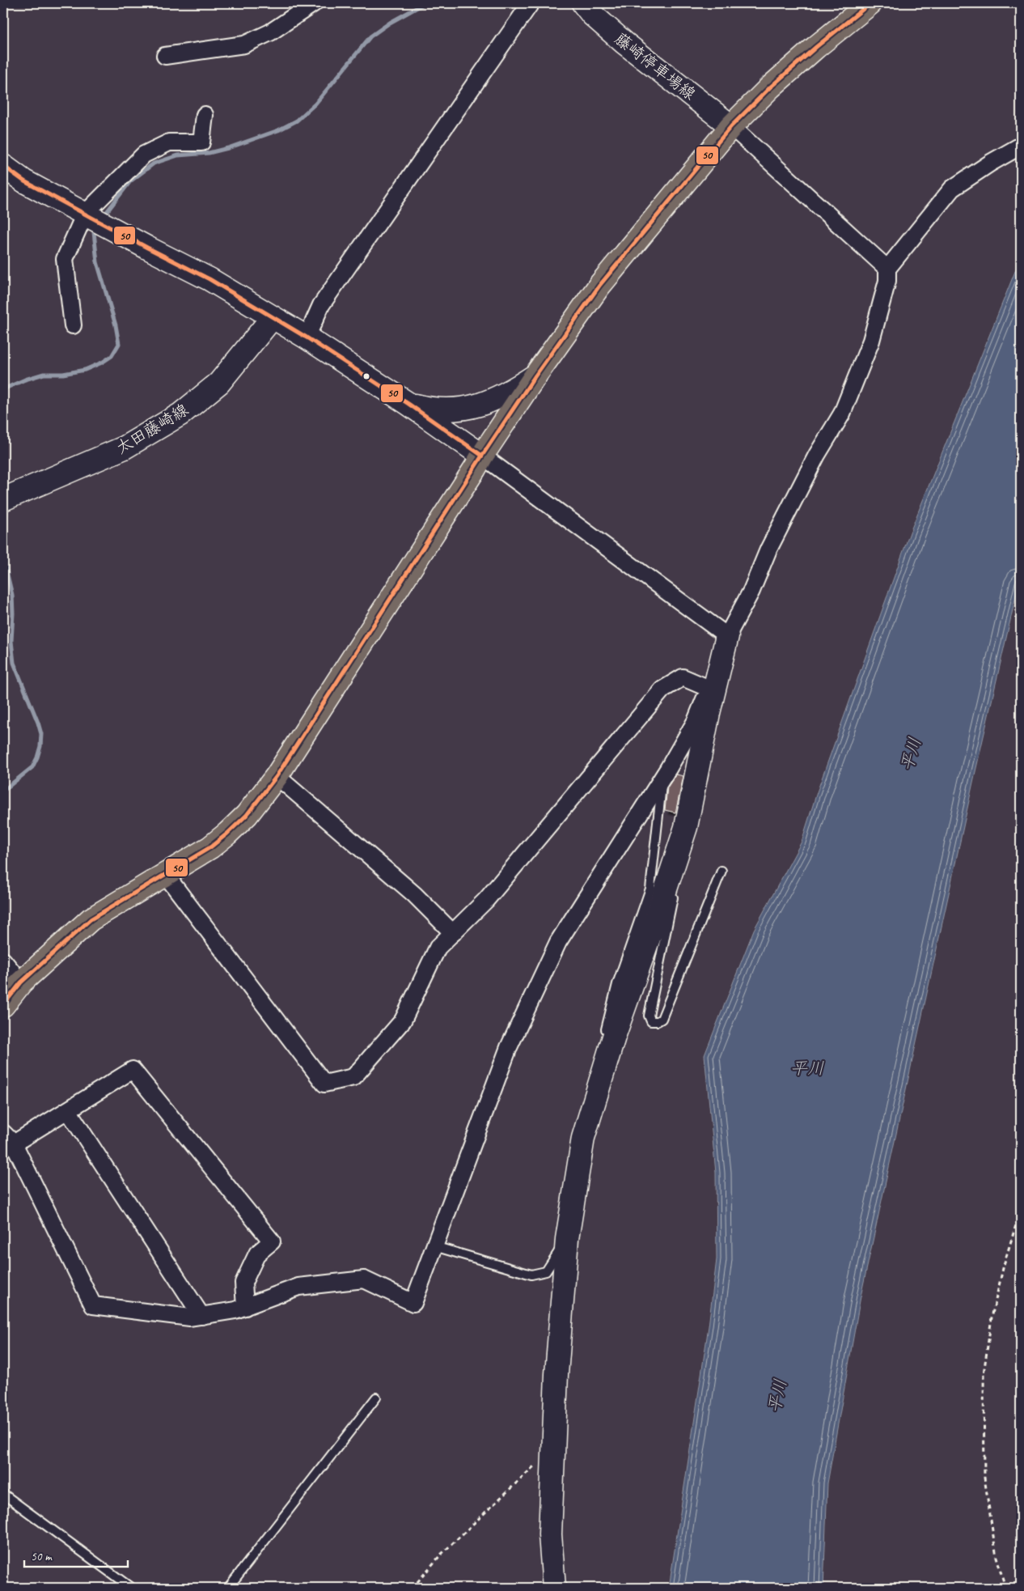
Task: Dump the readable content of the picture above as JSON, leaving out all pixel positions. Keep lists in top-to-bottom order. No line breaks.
{"streets":{"main road":["藤崎停車場線","太田藤崎線"]},"water":["平川"],"lines":["transit line 50"],"scale_bar":"50 m"}
